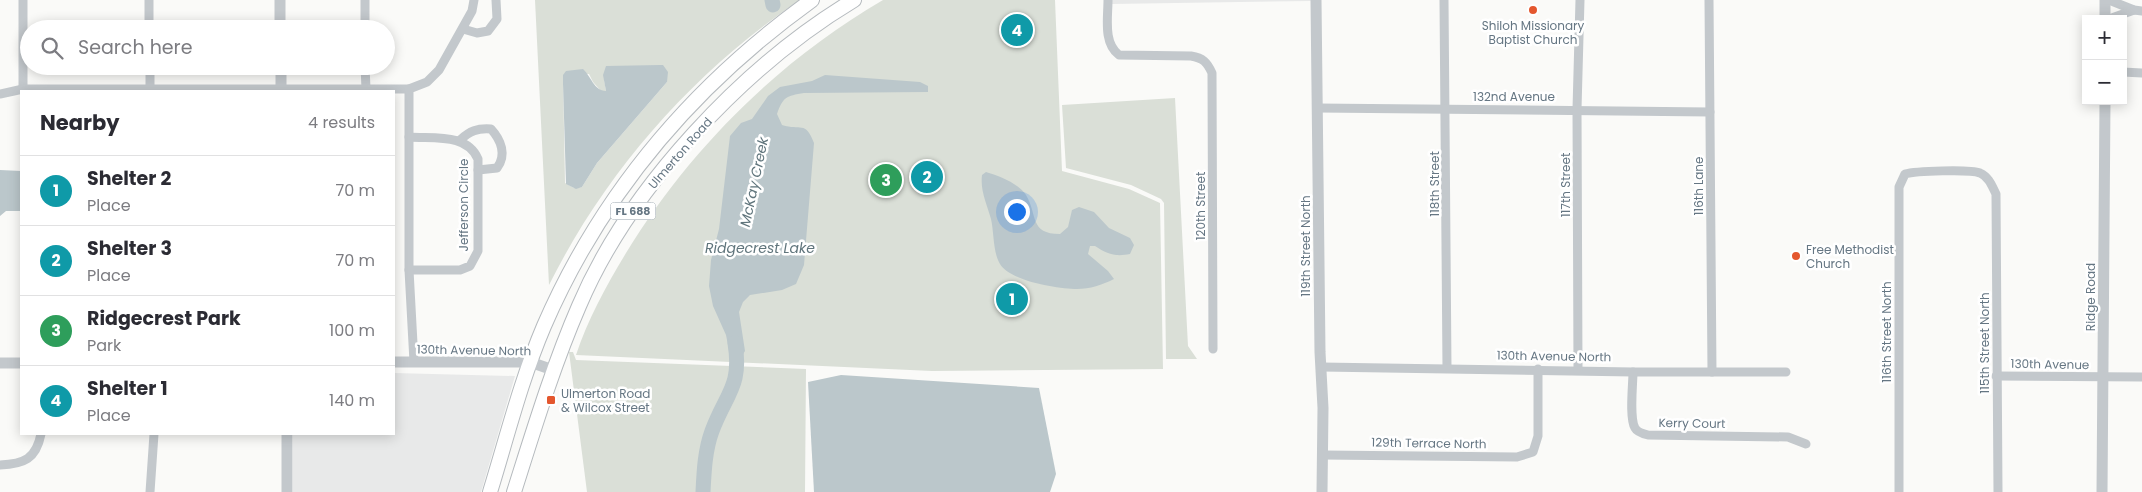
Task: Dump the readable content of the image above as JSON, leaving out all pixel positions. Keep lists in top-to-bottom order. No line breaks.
{"streets":{"main road":["Ulmerton Road","FL 688"],"street":["132nd Avenue","118th Street","117th Street","116th Lane","Jefferson Circle","120th Street","119th Street North","Ridge Road","116th Street North","115th Street North","130th Avenue North","130th Avenue","Kerry Court","129th Terrace North"]},"crossings":[["132nd Avenue","118th Street"],["132nd Avenue","117th Street"],["132nd Avenue","116th Lane"],["132nd Avenue","119th Street North"],["Ulmerton Road","130th Avenue North"],["118th Street","130th Avenue North"],["117th Street","130th Avenue North"],["116th Lane","130th Avenue North"],["119th Street North","130th Avenue North"],["119th Street North","129th Terrace North"],["Ridge Road","130th Avenue"],["116th Street North","115th Street North"],["115th Street North","130th Avenue"],["130th Avenue North","Kerry Court"],["130th Avenue North","129th Terrace North"]],"water":["McKay Creek","Ridgecrest Lake"],"places":{"other":["Shiloh Missionary Baptist Church","Free Methodist Church"],"transit":["Ulmerton Road & Wilcox Street"]},"page":{"pins":["4","2","3","1"],"map_buttons":["+","−"],"search":"Search here","heading":["Nearby","4 results"],"list":[{"mark":"1","name":"Shelter 2","note":"Place","value":"70 m"},{"mark":"2","name":"Shelter 3","note":"Place","value":"70 m"},{"mark":"3","name":"Ridgecrest Park","note":"Park","value":"100 m"},{"mark":"4","name":"Shelter 1","note":"Place","value":"140 m"}]}}
